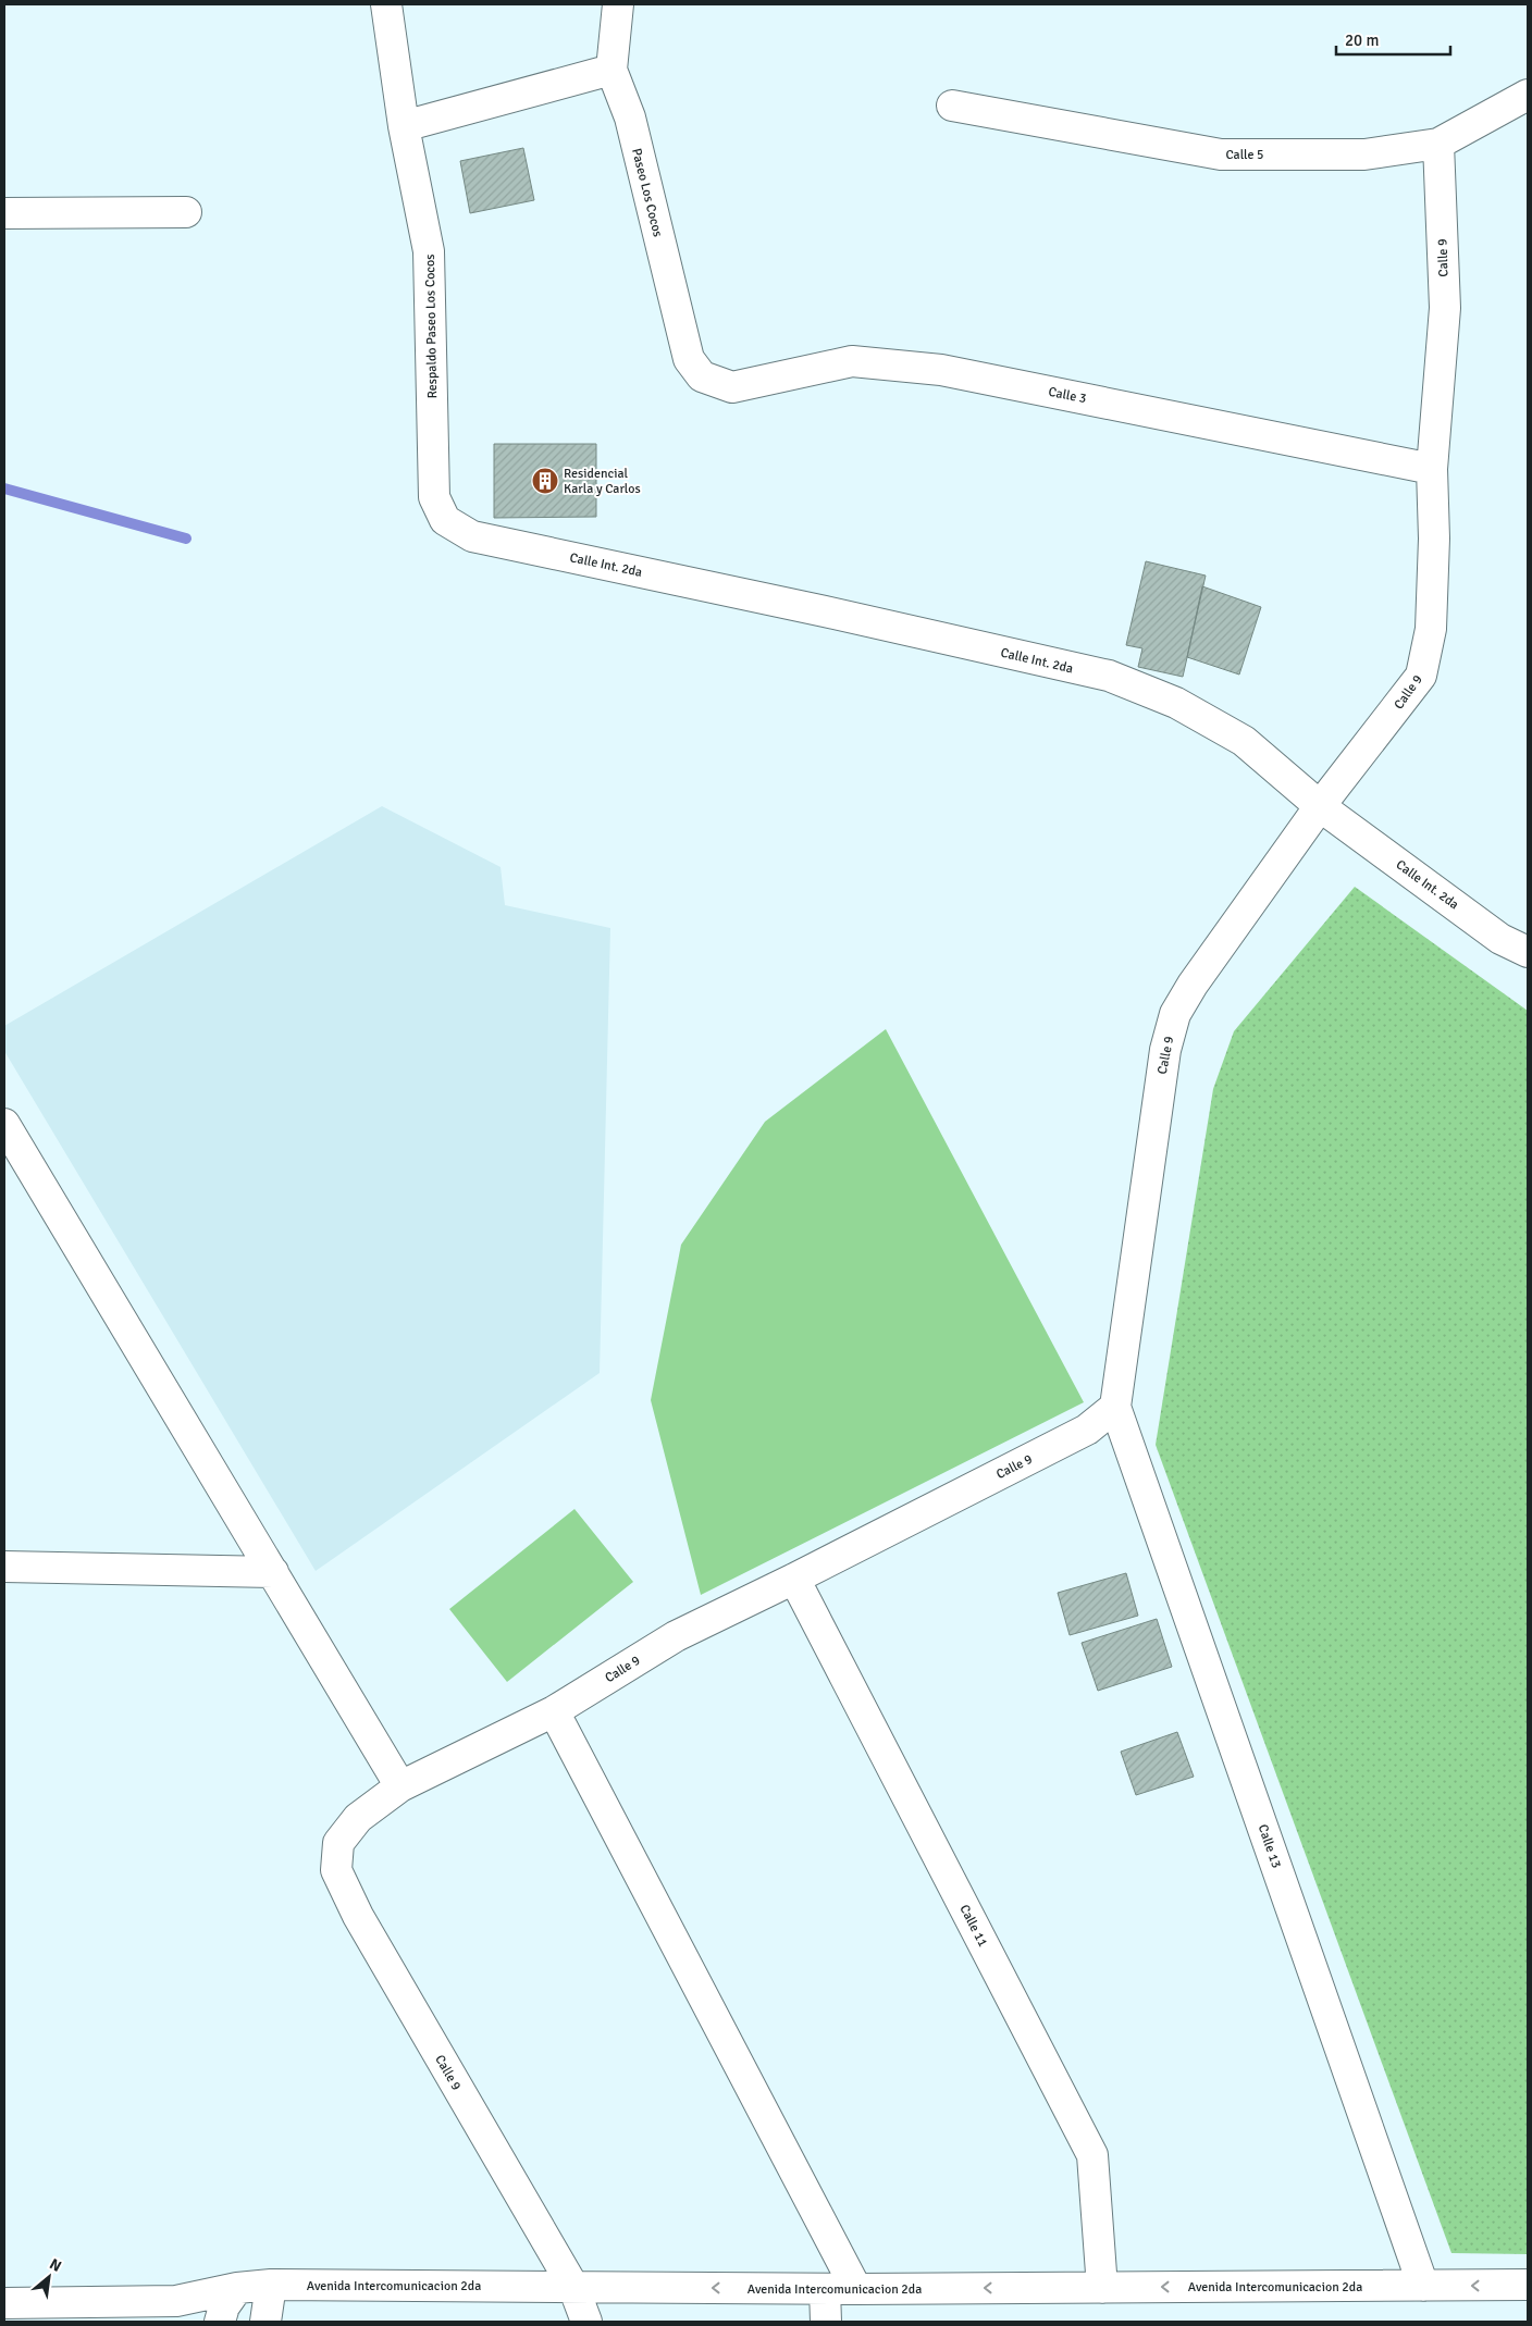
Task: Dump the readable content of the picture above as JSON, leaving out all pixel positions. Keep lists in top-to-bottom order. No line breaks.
{"streets":{"street":["Calle 5","Paseo Los Cocos","Calle 9","Respaldo Paseo Los Cocos","Calle 3","Calle Int. 2da","Calle 13","Calle 11","Avenida Intercomunicacion 2da"]},"crossings":[["Calle 5","Calle 9"],["Paseo Los Cocos","Calle 3"],["Calle 9","Calle 3"],["Calle 9","Calle Int. 2da"],["Calle 9","Calle 13"],["Calle 9","Calle 11"],["Calle 9","Avenida Intercomunicacion 2da"],["Respaldo Paseo Los Cocos","Calle Int. 2da"],["Calle 13","Avenida Intercomunicacion 2da"],["Calle 11","Avenida Intercomunicacion 2da"]],"one_way":["Avenida Intercomunicacion 2da"],"places":{"building":["Residencial Karla y Carlos"]},"scale_bar":"20 m","north":"top right"}
